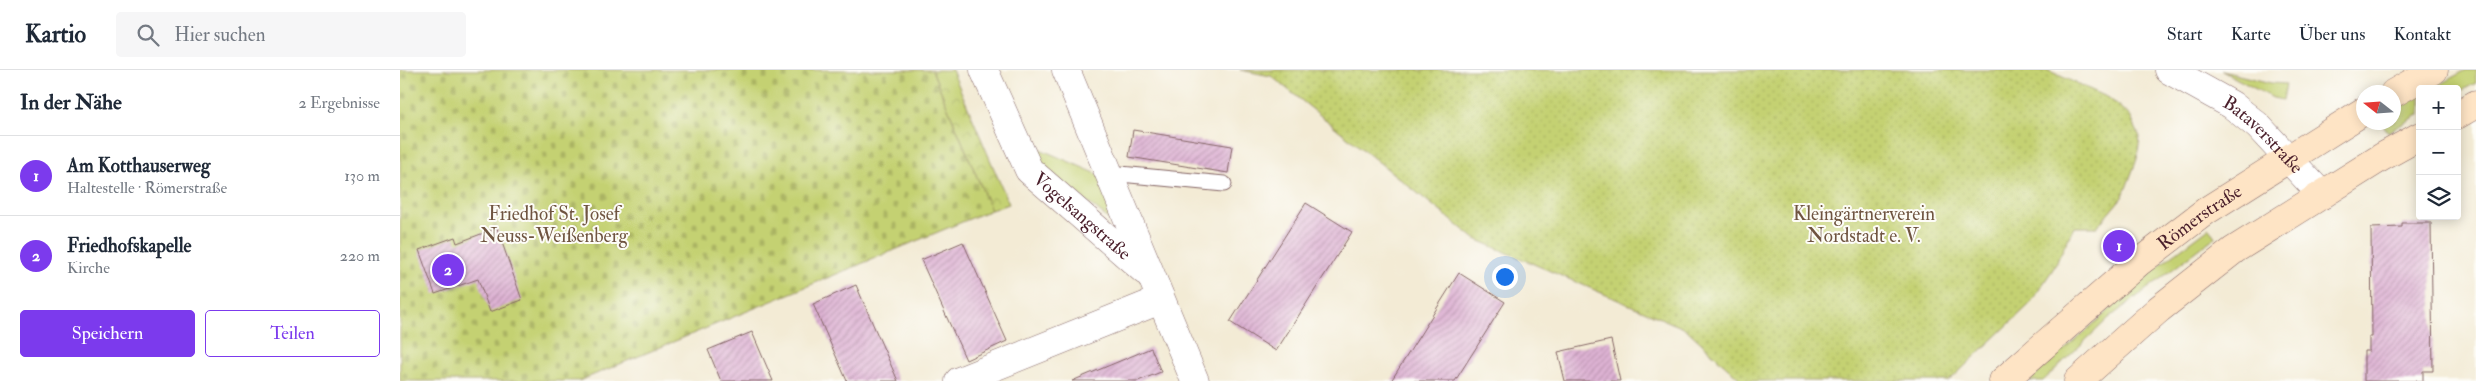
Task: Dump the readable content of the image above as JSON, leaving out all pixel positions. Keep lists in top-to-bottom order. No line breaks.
{"streets":{"main road":["Römerstraße"],"street":["Bataverstraße","Vogelsangstraße"]},"crossings":[["Bataverstraße","Römerstraße"]],"parks":["Friedhof St. Josef Neuss-Weißenberg","Kleingärtnerverein Nordstadt e. V."],"north":"left","page":{"header":"Kartio","search":"Hier suchen","nav":["Start","Karte","Über uns","Kontakt"],"heading":["In der Nähe","2 Ergebnisse"],"map_buttons":["+","−"],"list":[{"mark":"1","name":"Am Kotthauserweg","note":"Haltestelle · Römerstraße","value":"130 m"},{"mark":"2","name":"Friedhofskapelle","note":"Kirche","value":"220 m"}],"pins":["1","2"],"buttons":["Speichern","Teilen"]}}
